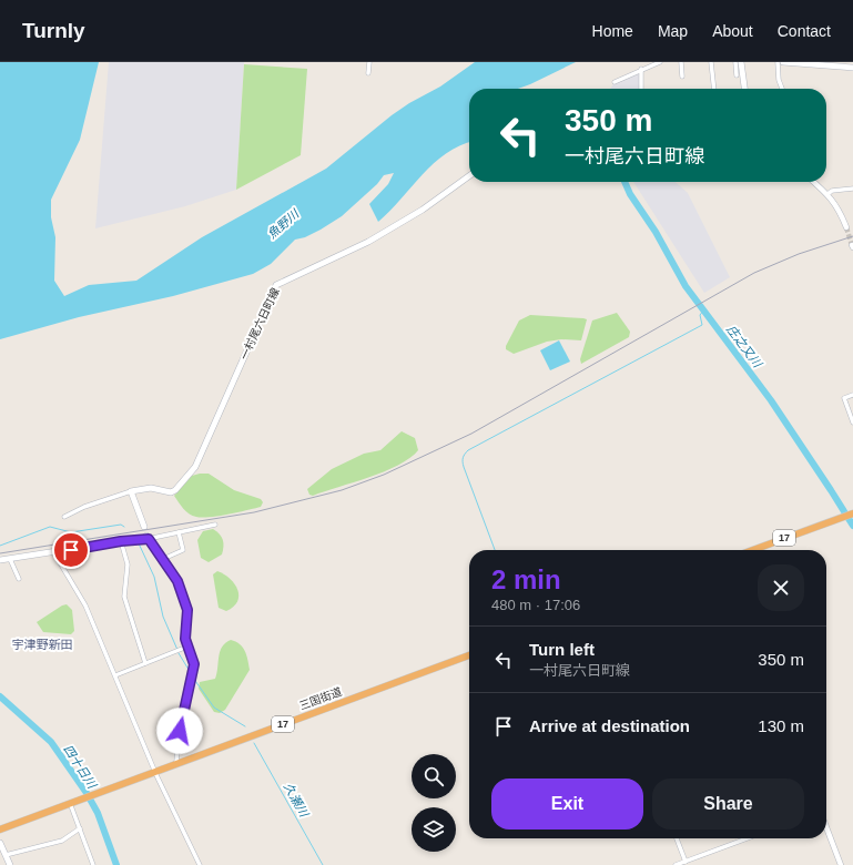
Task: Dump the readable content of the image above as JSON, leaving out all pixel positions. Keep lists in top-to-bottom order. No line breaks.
{"streets":{"highway":["17","三国街道"],"main road":["一村尾六日町線"]},"districts":["宇津野新田"],"water":["魚野川","庄之又川","四十日川","久瀬川"],"page":{"header":"Turnly","nav":["Home","Map","About","Contact"],"turn":["350 m","一村尾六日町線"],"heading":["2 min","480 m · 17:06"],"list":[{"name":"Turn left","note":"一村尾六日町線","value":"350 m"},{"name":"Arrive at destination","value":"130 m"}],"buttons":["Exit","Share"]}}
